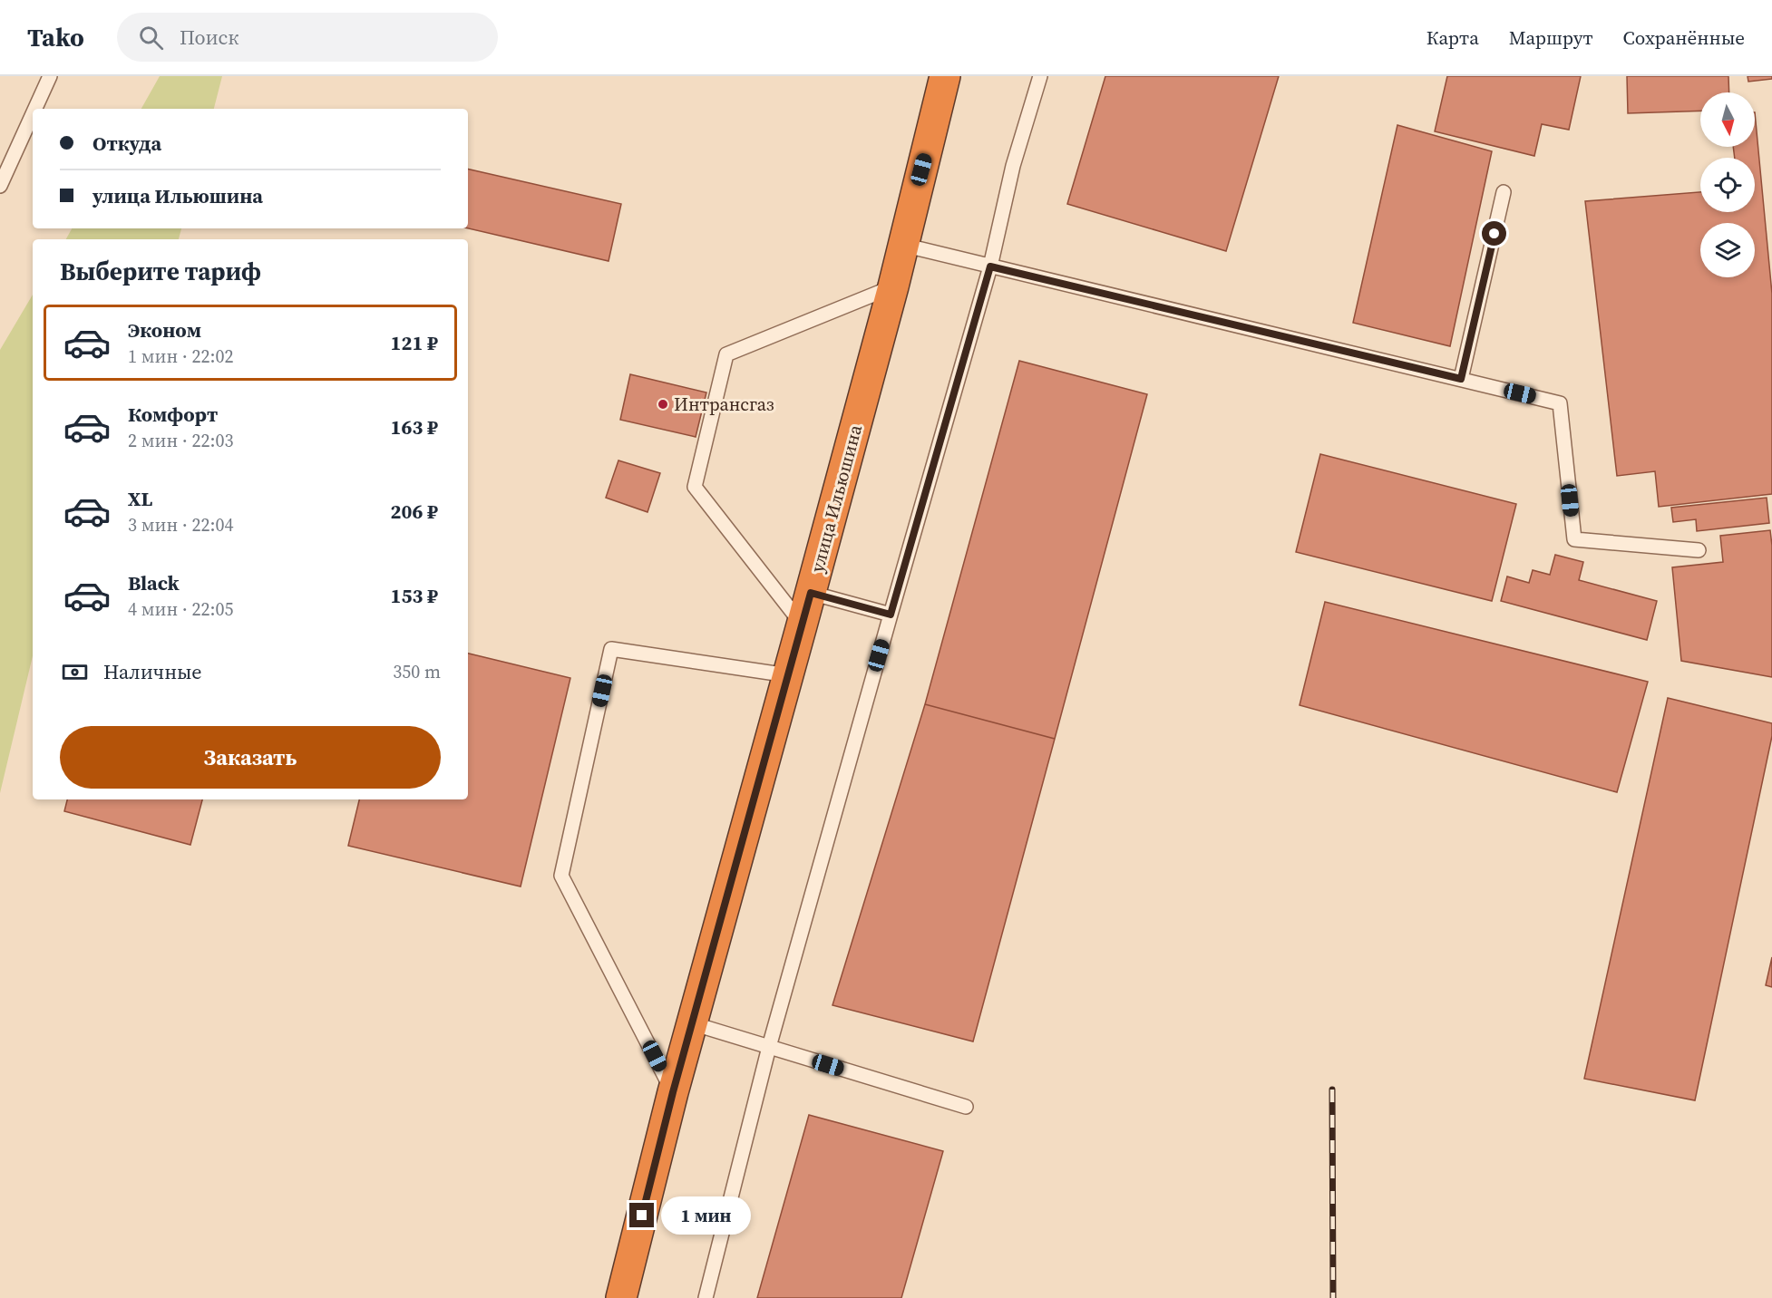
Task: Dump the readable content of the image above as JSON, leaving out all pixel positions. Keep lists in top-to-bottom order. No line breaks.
{"streets":{"highway":["улица Ильюшина"]},"places":["Интрансгаз"],"north":"bottom","page":{"header":"Tako","search":"Поиск","nav":["Карта","Маршрут","Сохранённые"],"banner":["Откуда","улица Ильюшина"],"heading":"Выберите тариф","list":[{"name":"Эконом","note":"1 мин · 22:02","value":"121 ₽"},{"name":"Комфорт","note":"2 мин · 22:03","value":"163 ₽"},{"name":"XL","note":"3 мин · 22:04","value":"206 ₽"},{"name":"Black","note":"4 мин · 22:05","value":"153 ₽"}],"pay":["Наличные","350 m"],"buttons":"Заказать","bubble":"1 мин"}}
